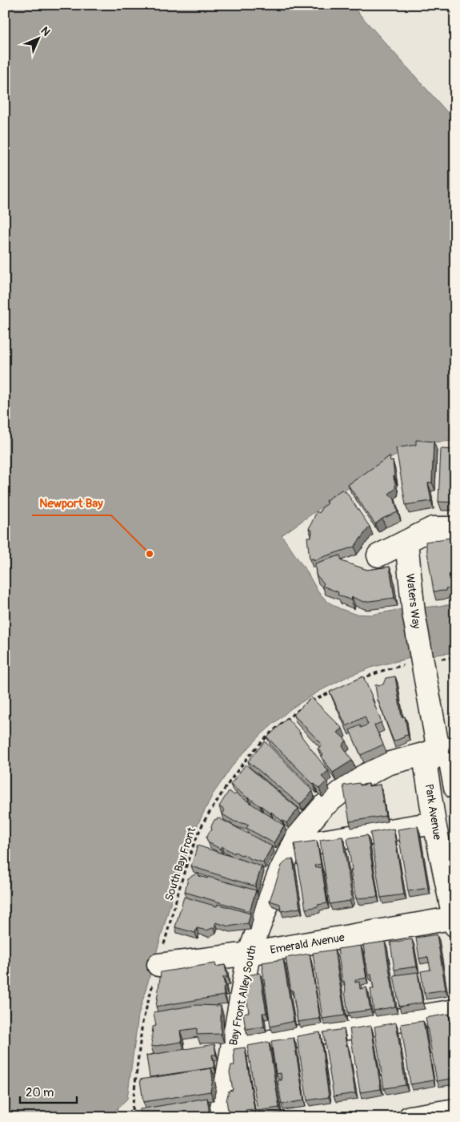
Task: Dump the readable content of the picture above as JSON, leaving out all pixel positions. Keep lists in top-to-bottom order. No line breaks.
{"streets":{"street":["Waters Way","Park Avenue","Emerald Avenue","Bay Front Alley South"],"path":["South Bay Front"]},"crossings":[["Park Avenue","Emerald Avenue"],["Park Avenue","Bay Front Alley South"],["South Bay Front","Emerald Avenue"],["Emerald Avenue","Bay Front Alley South"]],"places":["Newport Bay"],"scale_bar":"20 m","north":"top right"}
